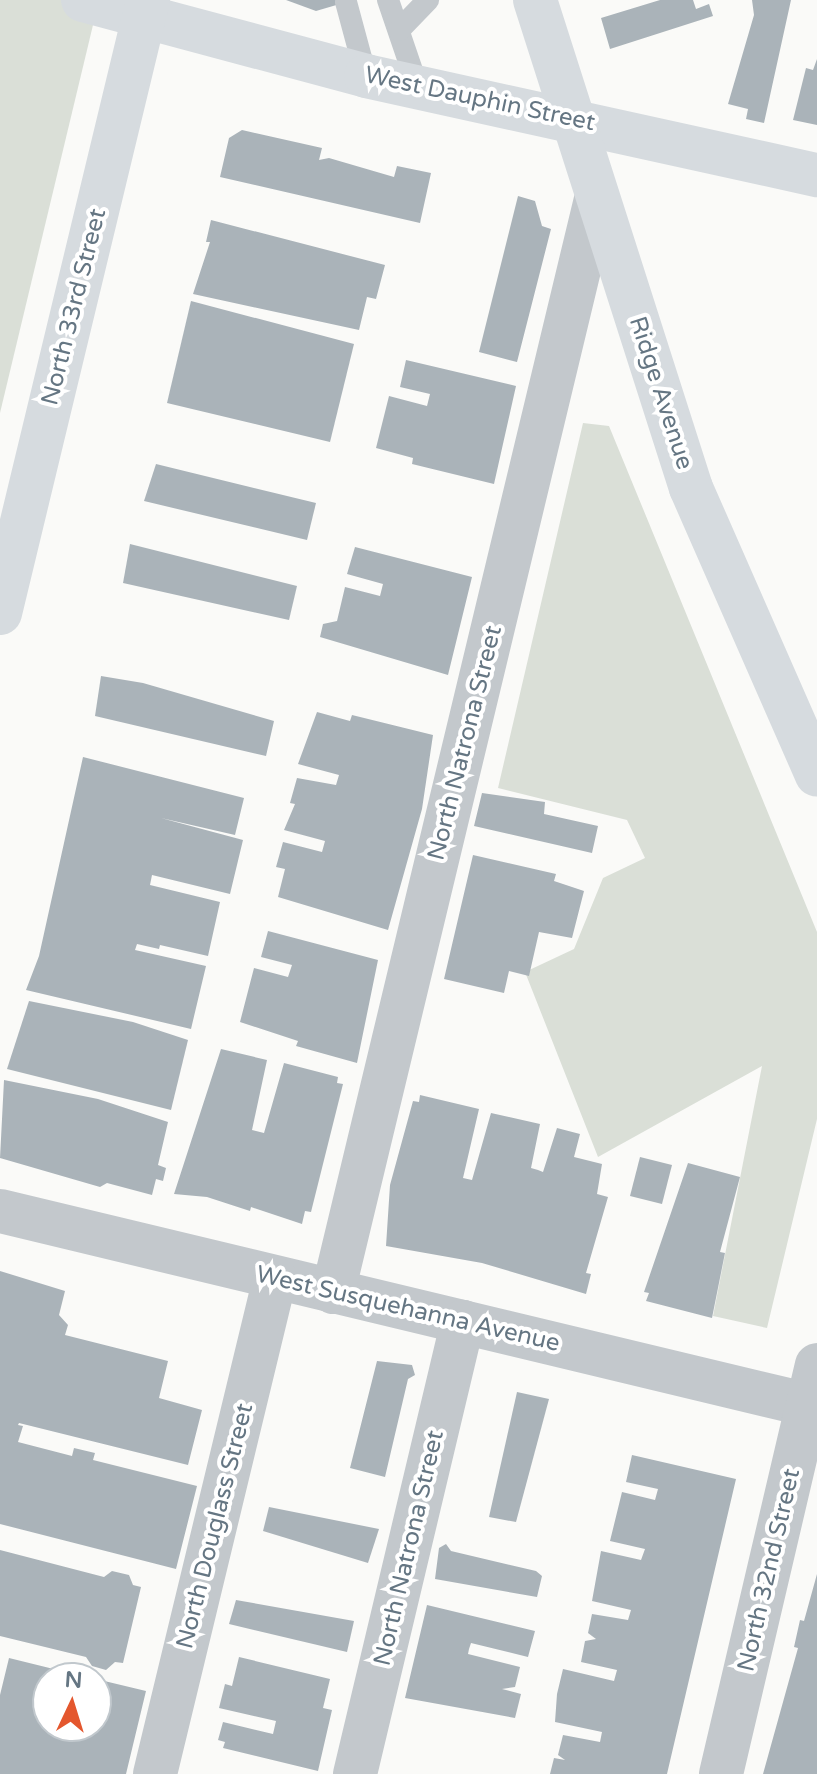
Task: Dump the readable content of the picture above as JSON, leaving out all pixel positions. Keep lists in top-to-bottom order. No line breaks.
{"streets":{"street":["West Dauphin Street","North 33rd Street","Ridge Avenue","North Natrona Street","West Susquehanna Avenue","North Douglass Street","North 32nd Street"]},"crossings":[["West Dauphin Street","North 33rd Street"],["West Dauphin Street","Ridge Avenue"],["Ridge Avenue","North Natrona Street"],["North Natrona Street","West Susquehanna Avenue"],["West Susquehanna Avenue","North Douglass Street"],["West Susquehanna Avenue","North 32nd Street"]],"north":"top"}
